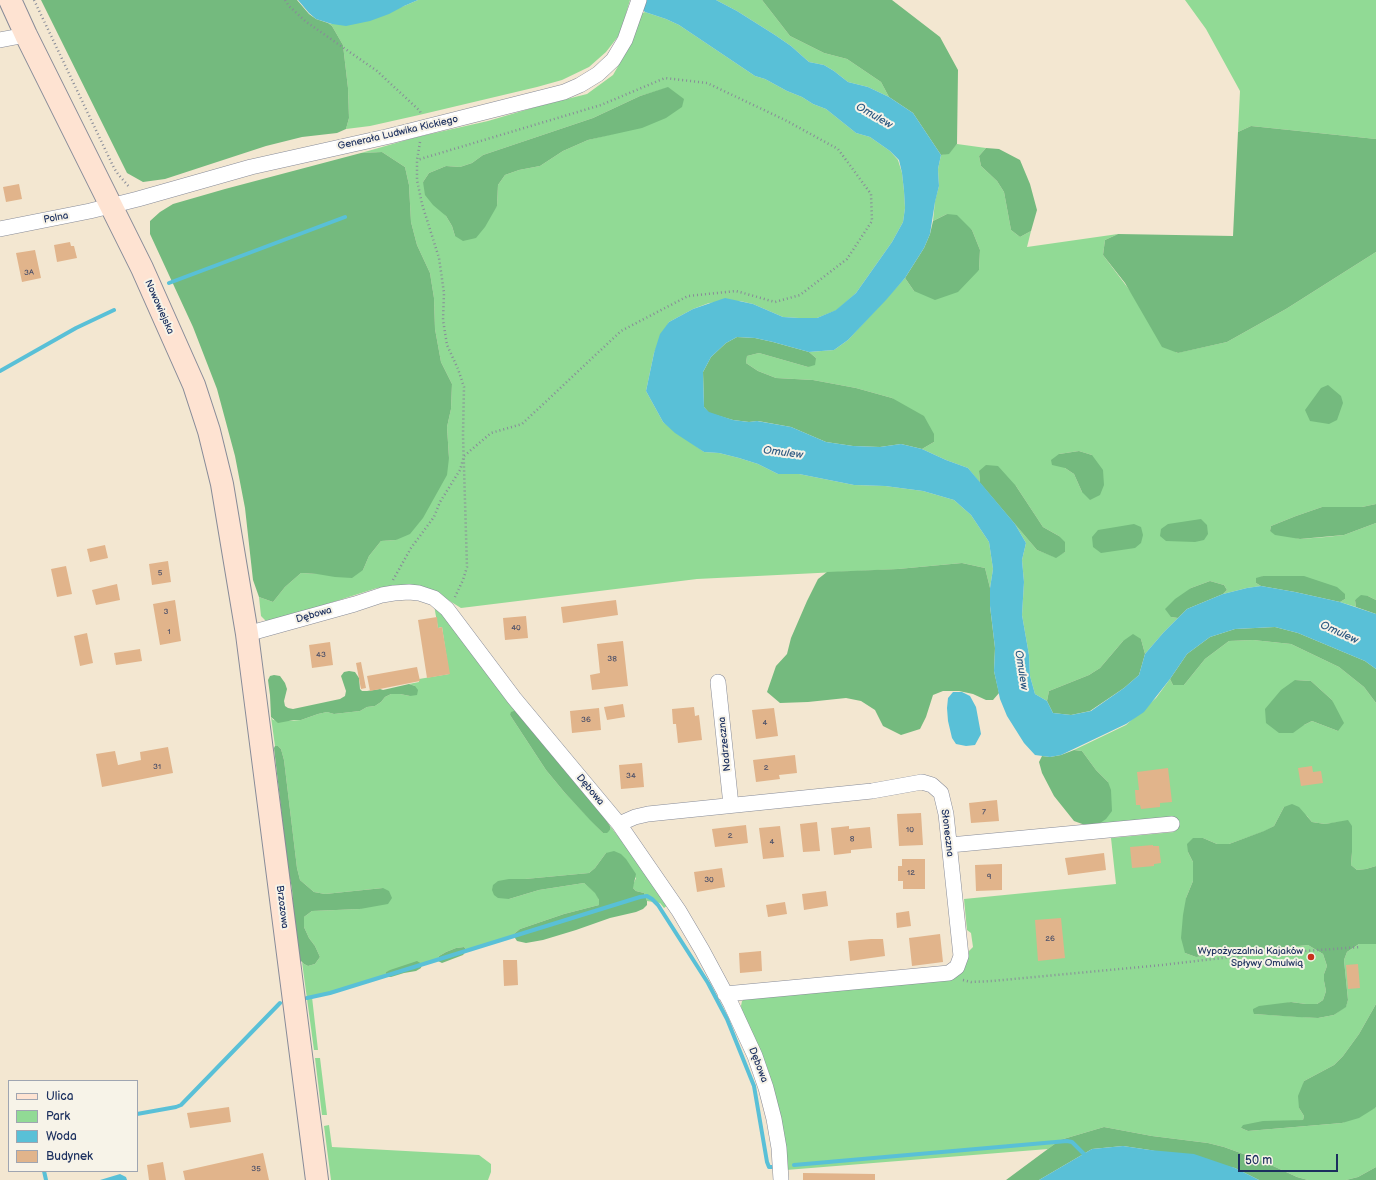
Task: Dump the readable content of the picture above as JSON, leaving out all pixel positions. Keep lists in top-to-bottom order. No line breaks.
{"streets":{"main road":["Nowowiejska","Brzozowa"],"street":["Generała Ludwika Kickiego","Polna","Dębowa","Nadrzeczna","Słoneczna"]},"crossings":[["Generała Ludwika Kickiego","Polna"],["Generała Ludwika Kickiego","Nowowiejska"],["Polna","Nowowiejska"],["Nowowiejska","Dębowa"],["Nowowiejska","Brzozowa"],["Dębowa","Słoneczna"],["Dębowa","Brzozowa"],["Nadrzeczna","Słoneczna"]],"water":["Omulew"],"places":["Wypożyczalnia Kajaków Spływy Omulwią"],"house_numbers":["3A","5","3","40","1","43","38","36","4","31","2","34","7","10","2","8","4","12","9","30","26","35"],"legend":["Ulica","Park","Woda","Budynek"],"scale_bar":"50 m"}
